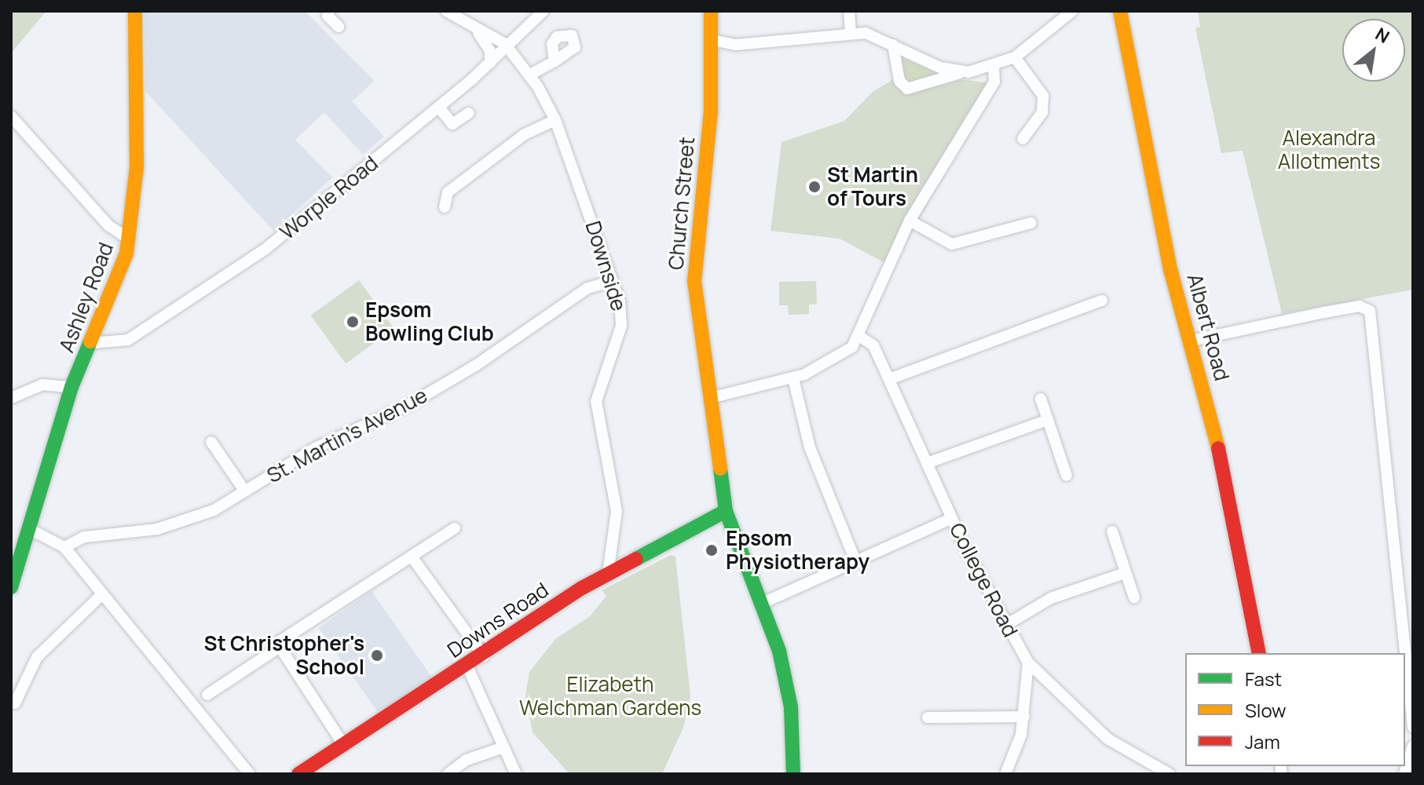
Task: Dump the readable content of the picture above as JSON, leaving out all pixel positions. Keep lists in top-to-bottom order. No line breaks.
{"streets":{"main road":["Church Street","Ashley Road","Albert Road","Downs Road"],"street":["Worple Road","Downside","St. Martin's Avenue","College Road"]},"crossings":[["Worple Road","Downside"],["Worple Road","Ashley Road"],["Church Street","Downs Road"],["Downside","St. Martin's Avenue"],["Downside","Downs Road"]],"parks":["Alexandra Allotments","Elizabeth Welchman Gardens"],"places":["St Martin of Tours","Epsom Bowling Club","Epsom Physiotherapy","St Christopher's School"],"legend":["Fast","Slow","Jam"],"north":"top right"}
